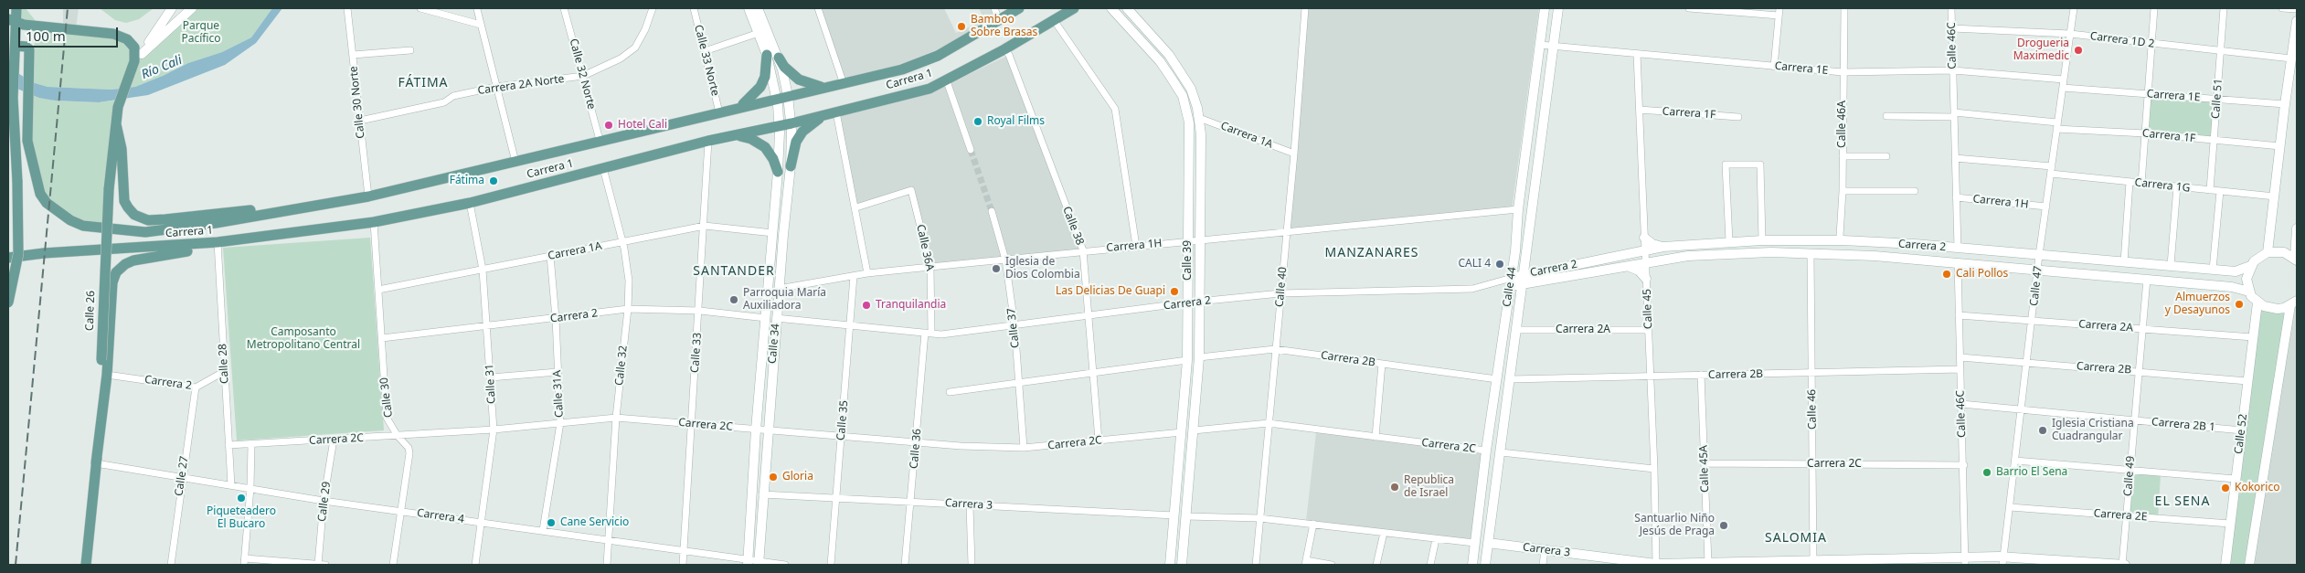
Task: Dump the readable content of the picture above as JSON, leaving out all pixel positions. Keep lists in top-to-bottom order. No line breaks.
{"streets":{"main road":["Carrera 1","Calle 26"],"street":["Carrera 1D 2","Calle 46C","Calle 33 Norte","Carrera 1E","Calle 32 Norte","Carrera 2A Norte","Calle 51","Calle 30 Norte","Carrera 1F","Calle 46A","Carrera 1A","Carrera 1G","Carrera 1H","Calle 38","Carrera 2","Calle 36A","Calle 39","Calle 47","Calle 40","Calle 44","Calle 45","Carrera 2A","Calle 37","Calle 34","Calle 33","Carrera 2B","Calle 28","Calle 32","Calle 31","Calle 31A","Calle 30","Calle 46","Calle 35","Carrera 2C","Carrera 2B 1","Calle 52","Calle 36","Calle 45A","Calle 27","Calle 49","Calle 29","Carrera 3","Carrera 2E","Carrera 4"]},"crossings":[["Carrera 1D 2","Calle 46C"],["Carrera 1D 2","Calle 51"],["Carrera 1D 2","Calle 47"],["Calle 46C","Carrera 1E"],["Calle 46C","Carrera 1F"],["Calle 46C","Carrera 1H"],["Calle 46C","Carrera 2"],["Calle 46C","Carrera 2A"],["Calle 46C","Carrera 2B"],["Calle 46C","Carrera 2C"],["Calle 46C","Carrera 2B 1"],["Calle 46C","Carrera 3"],["Calle 33 Norte","Carrera 1"],["Carrera 1E","Calle 51"],["Carrera 1E","Calle 46A"],["Carrera 1E","Calle 47"],["Carrera 1E","Calle 44"],["Carrera 1E","Calle 45"],["Calle 32 Norte","Carrera 1"],["Calle 32 Norte","Carrera 2A Norte"],["Carrera 1","Calle 30 Norte"],["Carrera 1","Calle 38"],["Carrera 1","Calle 34"],["Carrera 1","Calle 33"],["Carrera 1","Calle 28"],["Carrera 1","Calle 32"],["Carrera 1","Calle 31"],["Carrera 1","Calle 30"],["Carrera 2A Norte","Calle 30 Norte"],["Calle 51","Carrera 1F"],["Calle 51","Carrera 1G"],["Carrera 1F","Calle 47"],["Carrera 1F","Calle 45"],["Calle 46A","Carrera 2"],["Carrera 1A","Calle 39"],["Carrera 1A","Calle 40"],["Carrera 1A","Calle 34"],["Carrera 1A","Calle 33"],["Carrera 1A","Calle 32"],["Carrera 1A","Calle 31"],["Carrera 1A","Calle 31A"],["Carrera 1A","Calle 30"],["Carrera 1G","Calle 47"],["Carrera 1H","Calle 38"],["Carrera 1H","Calle 36A"],["Carrera 1H","Calle 39"],["Carrera 1H","Calle 47"],["Carrera 1H","Calle 40"],["Carrera 1H","Calle 44"],["Carrera 1H","Calle 37"],["Carrera 1H","Calle 34"],["Carrera 1H","Calle 35"],["Calle 38","Carrera 2"],["Calle 38","Carrera 2C"],["Carrera 2","Calle 36A"],["Carrera 2","Calle 39"],["Carrera 2","Calle 47"],["Carrera 2","Calle 40"],["Carrera 2","Calle 44"],["Carrera 2","Calle 45"],["Carrera 2","Calle 37"],["Carrera 2","Calle 34"],["Carrera 2","Calle 33"],["Carrera 2","Calle 28"],["Carrera 2","Calle 32"],["Carrera 2","Calle 31"],["Carrera 2","Calle 31A"],["Carrera 2","Calle 30"],["Carrera 2","Calle 46"],["Carrera 2","Calle 35"],["Carrera 2","Calle 36"],["Carrera 2","Calle 27"],["Carrera 2","Calle 49"],["Calle 36A","Calle 36"],["Calle 39","Carrera 2B"],["Calle 39","Carrera 2C"],["Calle 39","Carrera 3"],["Calle 47","Carrera 2A"],["Calle 47","Carrera 2B"],["Calle 47","Carrera 2B 1"],["Calle 47","Carrera 3"],["Calle 47","Carrera 2E"],["Calle 40","Carrera 2B"],["Calle 40","Carrera 2C"],["Calle 44","Carrera 2A"],["Calle 44","Carrera 2B"],["Calle 44","Carrera 2C"],["Calle 44","Carrera 3"],["Calle 45","Carrera 2A"],["Calle 45","Carrera 2B"],["Calle 45","Carrera 3"],["Calle 26","Carrera 4"],["Carrera 2A","Calle 52"],["Carrera 2A","Calle 49"],["Calle 37","Carrera 2C"],["Calle 34","Carrera 2C"],["Calle 34","Carrera 3"],["Calle 34","Carrera 4"],["Calle 33","Carrera 2C"],["Calle 33","Carrera 4"],["Carrera 2B","Calle 46"],["Carrera 2B","Calle 52"],["Carrera 2B","Calle 45A"],["Carrera 2B","Calle 49"],["Calle 28","Carrera 2C"],["Calle 28","Carrera 4"],["Calle 32","Carrera 2C"],["Calle 32","Carrera 4"],["Calle 31","Carrera 2C"],["Calle 31","Carrera 4"],["Calle 31A","Carrera 2C"],["Calle 31A","Carrera 4"],["Calle 30","Carrera 2C"],["Calle 30","Carrera 4"],["Calle 46","Carrera 2C"],["Calle 46","Carrera 3"],["Calle 35","Carrera 2C"],["Calle 35","Carrera 3"],["Carrera 2C","Calle 36"],["Carrera 2C","Calle 45A"],["Carrera 2C","Calle 29"],["Carrera 2B 1","Calle 52"],["Carrera 2B 1","Calle 49"],["Calle 52","Carrera 2E"],["Calle 36","Carrera 3"],["Calle 45A","Carrera 3"],["Calle 27","Carrera 4"],["Calle 49","Carrera 3"],["Calle 49","Carrera 2E"],["Calle 29","Carrera 4"]],"districts":["FÁTIMA","MANZANARES","SANTANDER","EL SENA","SALOMIA"],"water":["Río Cali"],"parks":["Parque Pacífico","Camposanto Metropolitano Central"],"places":["Bamboo Sobre Brasas","Drogueria Maximedic","Royal Films","Hotel Cali","Fátima","CALI 4","Iglesia de Dios Colombia","Cali Pollos","Las Delicias De Guapi","Parroquia María Auxiliadora","Almuerzos y Desayunos","Tranquilandia","Iglesia Cristiana Cuadrangular","Barrio El Sena","Gloria","Republica de Israel","Kokorico","Piqueteadero El Bucaro","Cane Servicio","Santuarlio Niño Jesús de Praga"],"scale_bar":"100 m"}
